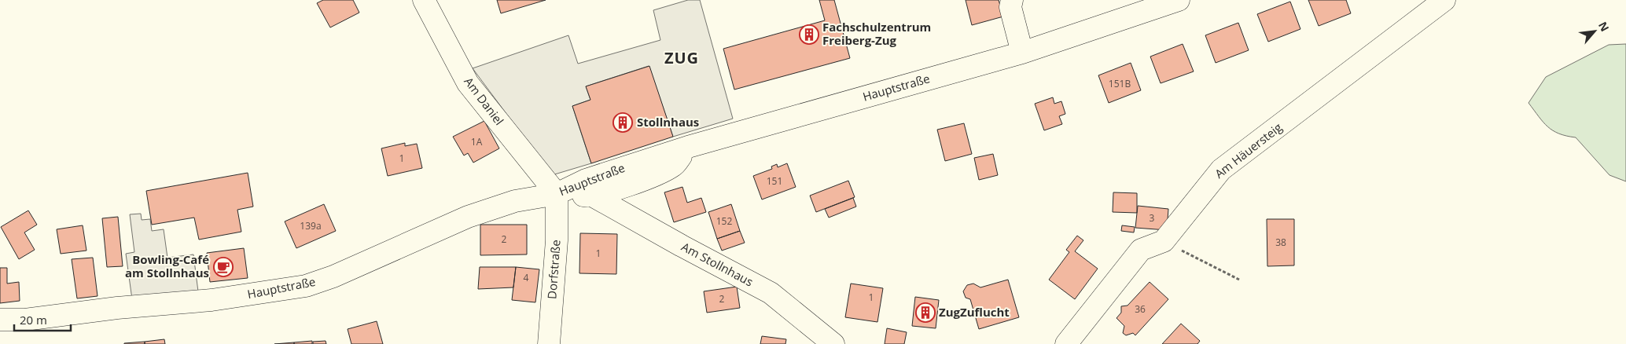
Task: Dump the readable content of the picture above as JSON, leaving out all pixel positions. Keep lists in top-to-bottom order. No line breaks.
{"streets":{"street":["Hauptstraße","Am Daniel","Am Häuersteig","Am Stollnhaus","Dorfstraße"]},"crossings":[["Hauptstraße","Am Daniel"],["Hauptstraße","Dorfstraße"],["Am Daniel","Dorfstraße"]],"districts":["ZUG"],"places":{"building":["Fachschulzentrum Freiberg-Zug","Stollnhaus","ZugZuflucht"],"cafe":["Bowling-Café am Stollnhaus"]},"house_numbers":["151B","1A","1","151","3","152","139a","2","38","1","4","1","2","36"],"scale_bar":"20 m","north":"top right"}
